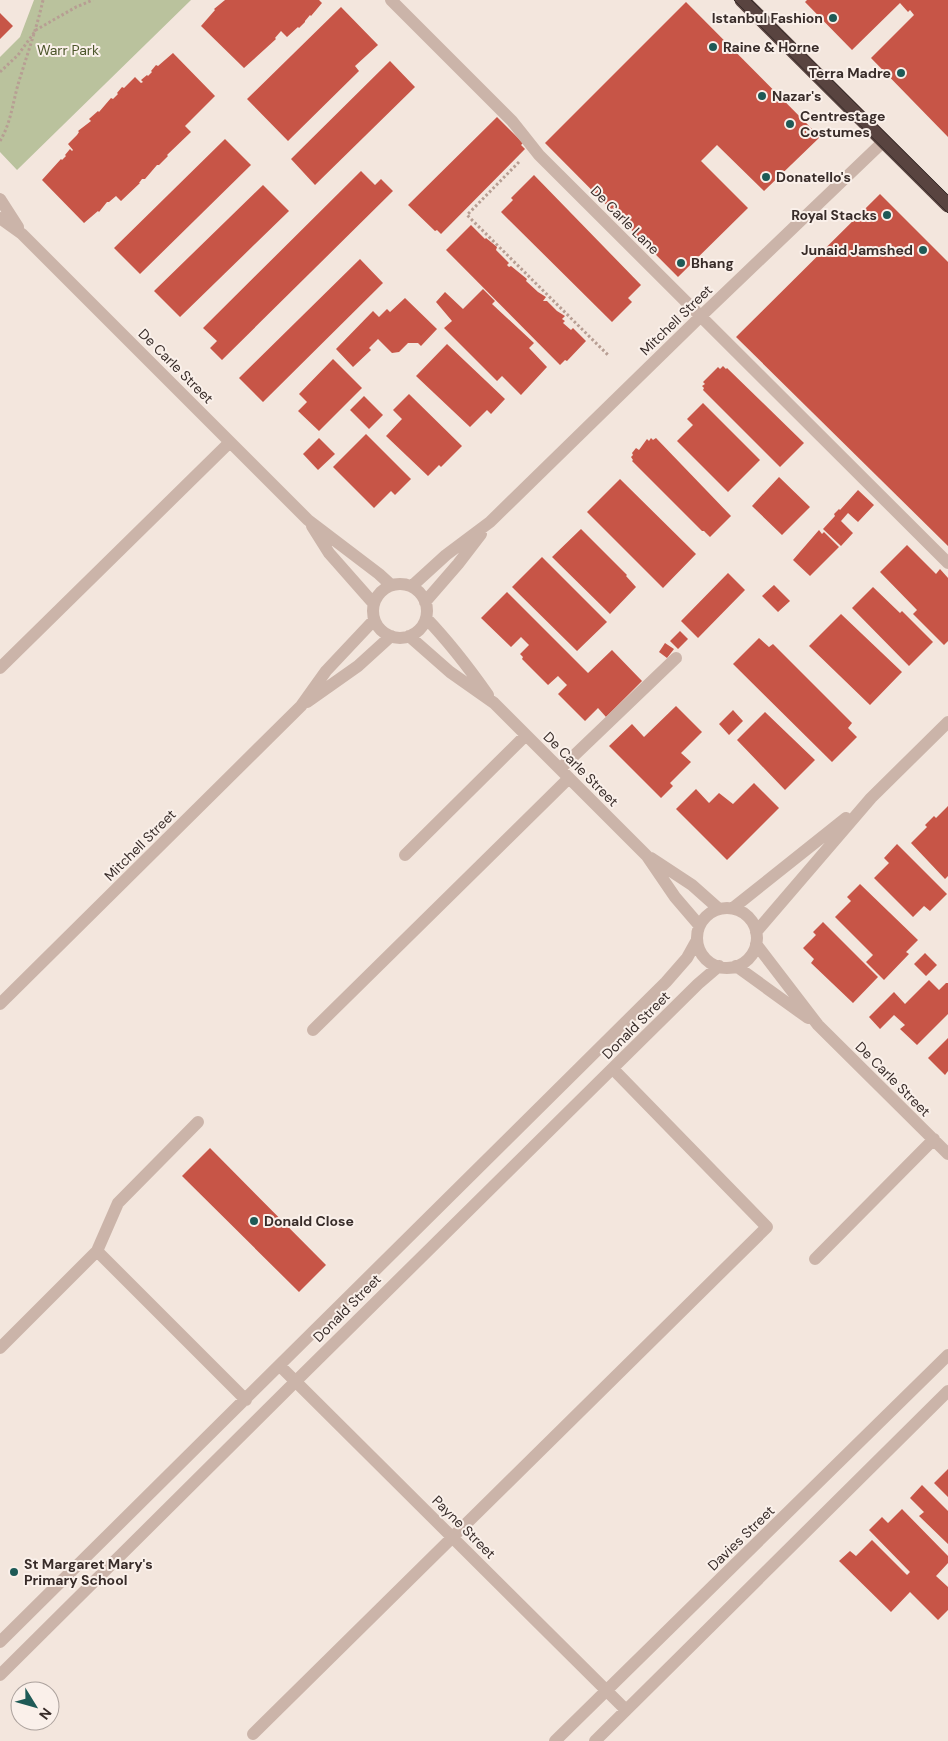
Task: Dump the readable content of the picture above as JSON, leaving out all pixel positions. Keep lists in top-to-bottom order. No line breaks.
{"streets":{"street":["De Carle Lane","Mitchell Street","De Carle Street","Donald Street","Payne Street","Davies Street"]},"crossings":[["De Carle Lane","Mitchell Street"],["Mitchell Street","De Carle Street"],["De Carle Street","Donald Street"],["Donald Street","Payne Street"],["Payne Street","Davies Street"]],"parks":["Warr Park"],"places":["Istanbul Fashion","Raine & Horne","Terra Madre","Nazar's","Centrestage Costumes","Donatello's","Royal Stacks","Junaid Jamshed","Bhang","Donald Close","St Margaret Mary's Primary School"],"north":"bottom right"}
